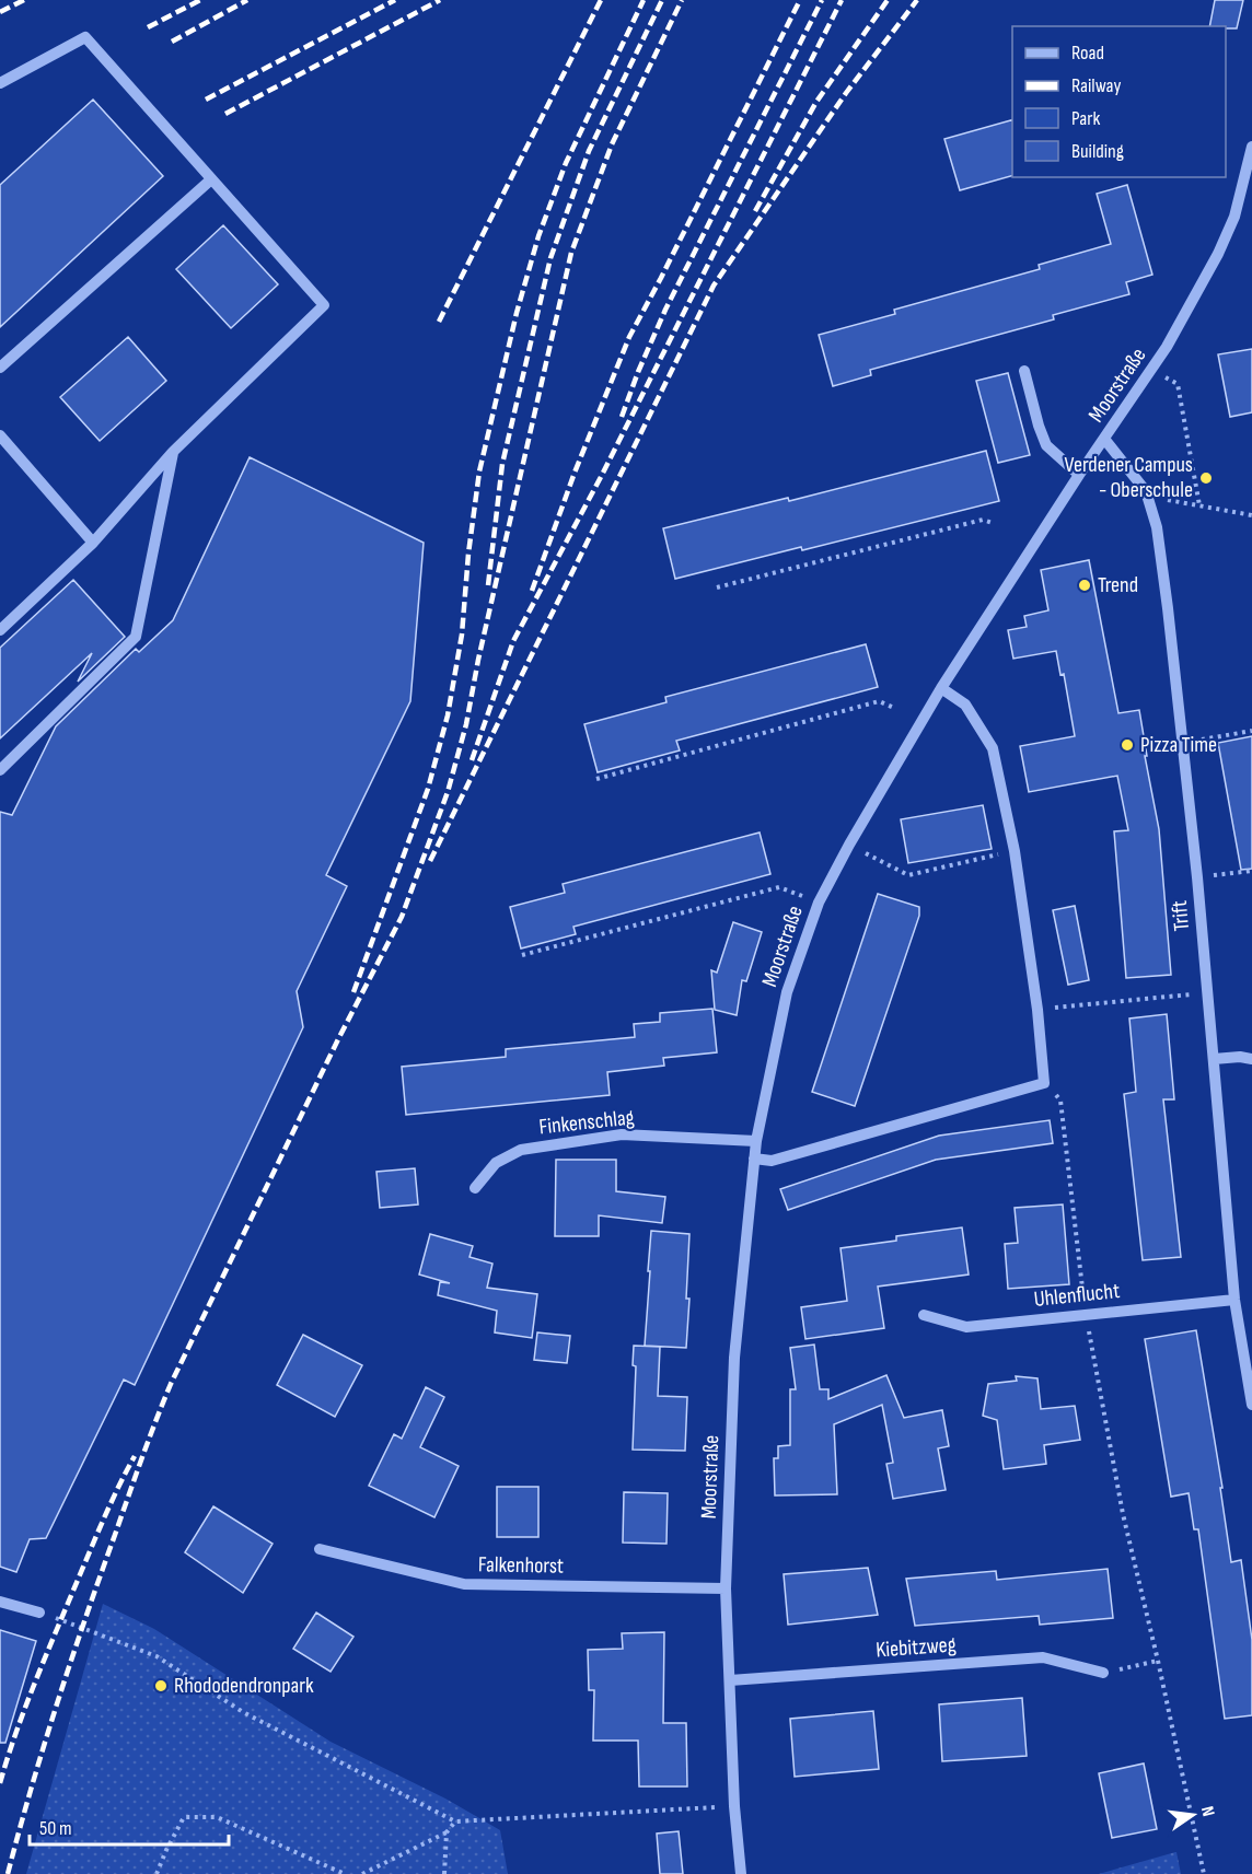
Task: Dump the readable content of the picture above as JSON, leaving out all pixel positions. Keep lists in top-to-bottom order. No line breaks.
{"streets":{"street":["Moorstraße","Trift","Finkenschlag","Uhlenflucht","Falkenhorst","Kiebitzweg"]},"crossings":[["Moorstraße","Trift"],["Moorstraße","Finkenschlag"],["Moorstraße","Falkenhorst"],["Moorstraße","Kiebitzweg"],["Trift","Uhlenflucht"]],"places":["Verdener Campus - Oberschule","Trend","Pizza Time","Rhododendronpark"],"legend":["Road","Railway","Park","Building"],"scale_bar":"50 m","north":"right"}
